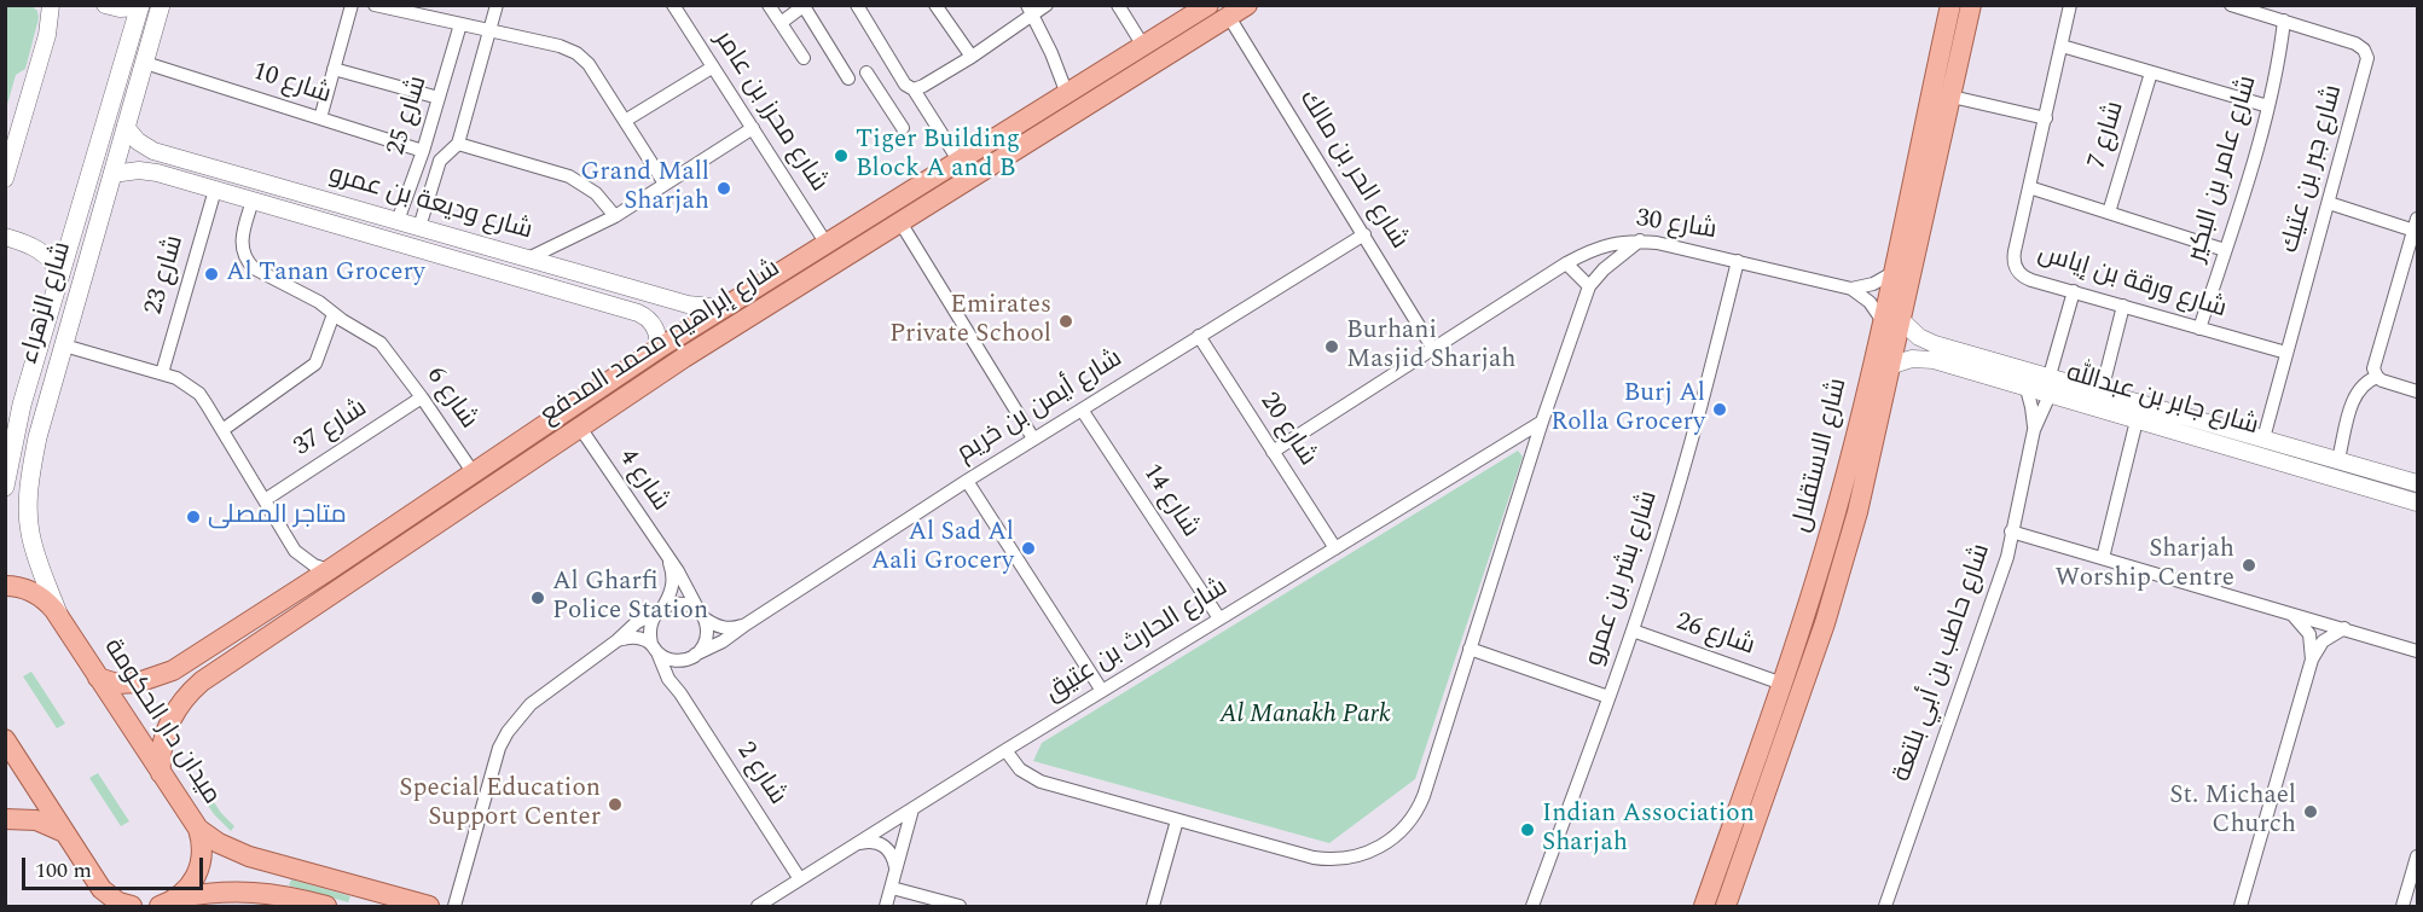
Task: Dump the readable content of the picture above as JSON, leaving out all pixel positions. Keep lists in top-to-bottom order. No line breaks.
{"streets":{"main road":["شارع الزهراء","شارع إبراهيم محمد المدفع","شارع الاستقلال","ميدان دار الحكومة"],"street":["شارع 10","شارع محرز بن عامر","شارع 25","شارع 7","شارع عامر بن البكير","شارع جبر بن عتيك","شارع الحر بن مالك","شارع وديعة بن عمرو","شارع 30","شارع 23","شارع ورقة بن إياس","شارع 6","شارع جابر بن عبدالله","شارع أيمن بن خريم","شارع 37","شارع 20","شارع 4","شارع 14","شارع بشر بن عمرو","شارع 26","شارع الحارث بن عتيق","شارع حاطب بن أبي بلتعة","شارع 2"]},"crossings":[["شارع 10","شارع 25"],["شارع 10","شارع الزهراء"],["شارع محرز بن عامر","شارع إبراهيم محمد المدفع"],["شارع 25","شارع وديعة بن عمرو"],["شارع عامر بن البكير","شارع جبر بن عتيك"],["شارع عامر بن البكير","شارع ورقة بن إياس"],["شارع جبر بن عتيك","شارع ورقة بن إياس"],["شارع جبر بن عتيك","شارع جابر بن عبدالله"],["شارع الحر بن مالك","شارع 30"],["شارع الحر بن مالك","شارع إبراهيم محمد المدفع"],["شارع الحر بن مالك","شارع أيمن بن خريم"],["شارع وديعة بن عمرو","شارع 23"],["شارع وديعة بن عمرو","شارع الزهراء"],["شارع وديعة بن عمرو","شارع إبراهيم محمد المدفع"],["شارع وديعة بن عمرو","شارع 6"],["شارع 30","شارع 20"],["شارع 30","شارع بشر بن عمرو"],["شارع الزهراء","ميدان دار الحكومة"],["شارع إبراهيم محمد المدفع","شارع 6"],["شارع إبراهيم محمد المدفع","شارع 4"],["شارع إبراهيم محمد المدفع","ميدان دار الحكومة"],["شارع 6","شارع 37"],["شارع جابر بن عبدالله","شارع الاستقلال"],["شارع جابر بن عبدالله","شارع حاطب بن أبي بلتعة"],["شارع أيمن بن خريم","شارع 20"],["شارع أيمن بن خريم","شارع 4"],["شارع أيمن بن خريم","شارع 14"],["شارع أيمن بن خريم","شارع 2"],["شارع 20","شارع الحارث بن عتيق"],["شارع الاستقلال","شارع 26"],["شارع 4","شارع 2"],["شارع 14","شارع الحارث بن عتيق"],["شارع بشر بن عمرو","شارع 26"],["شارع الحارث بن عتيق","شارع 2"]],"parks":["Al Manakh Park"],"places":["Tiger Building Block A and B","Grand Mall Sharjah","Al Tanan Grocery","Emirates Private School","Burhani Masjid Sharjah","Burj Al Rolla Grocery","متاجر المصلى","Al Sad Al Aali Grocery","Sharjah Worship Centre","Al Gharfi Police Station","Special Education Support Center","St. Michael Church","Indian Association Sharjah"],"scale_bar":"100 m"}
